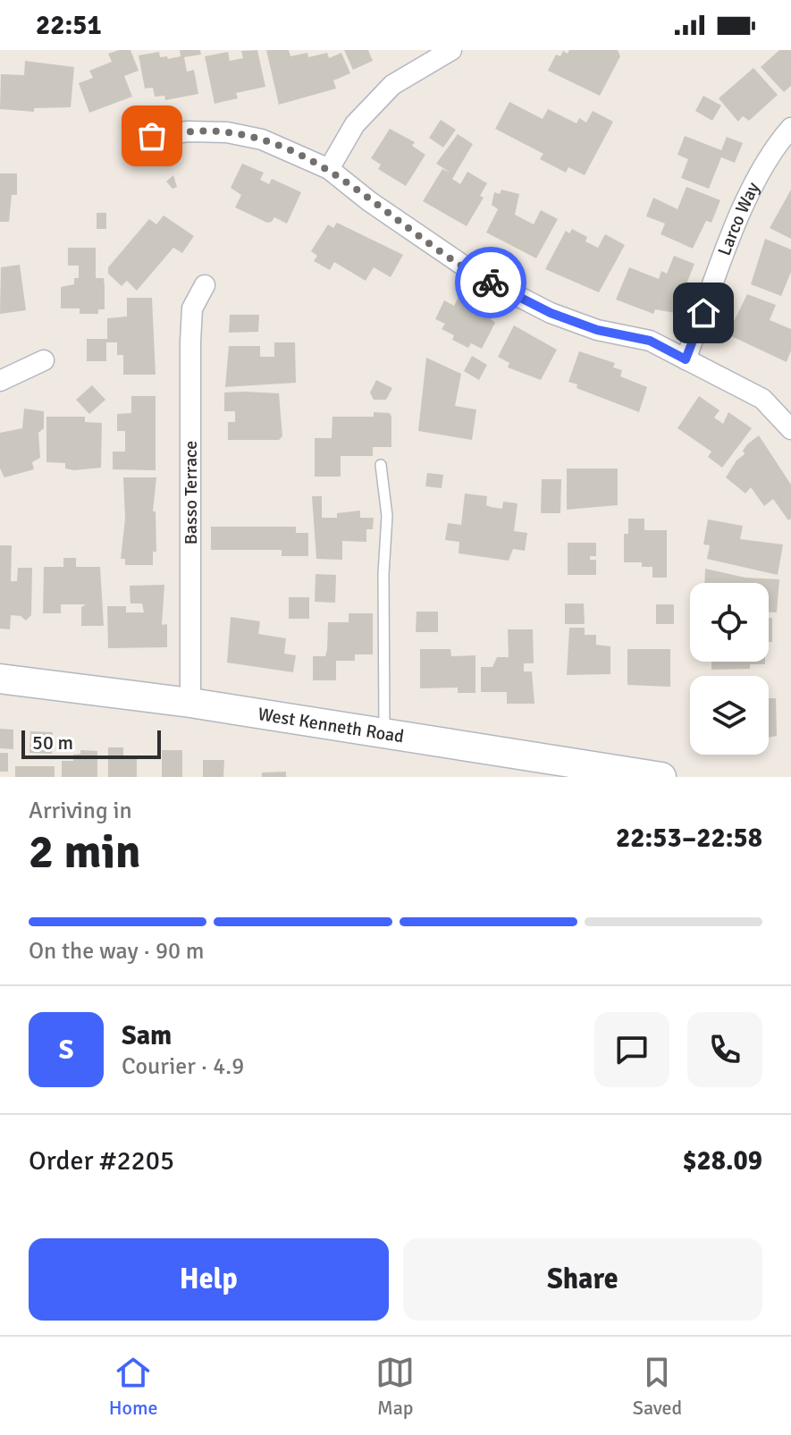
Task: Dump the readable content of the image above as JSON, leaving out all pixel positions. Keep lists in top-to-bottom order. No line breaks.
{"streets":{"street":["Larco Way","Basso Terrace","West Kenneth Road"]},"crossings":[["Basso Terrace","West Kenneth Road"]],"scale_bar":"50 m","page":{"status":"22:51","scale":"50 m","heading":["2 min","Arriving in","22:53–22:58"],"panel":["Sam","Courier · 4.9","Order #2205","$28.09"],"bar":"On the way · 90 m","round":"S","buttons":["Help","Share"],"tabs":["Home","Map","Saved"]}}
